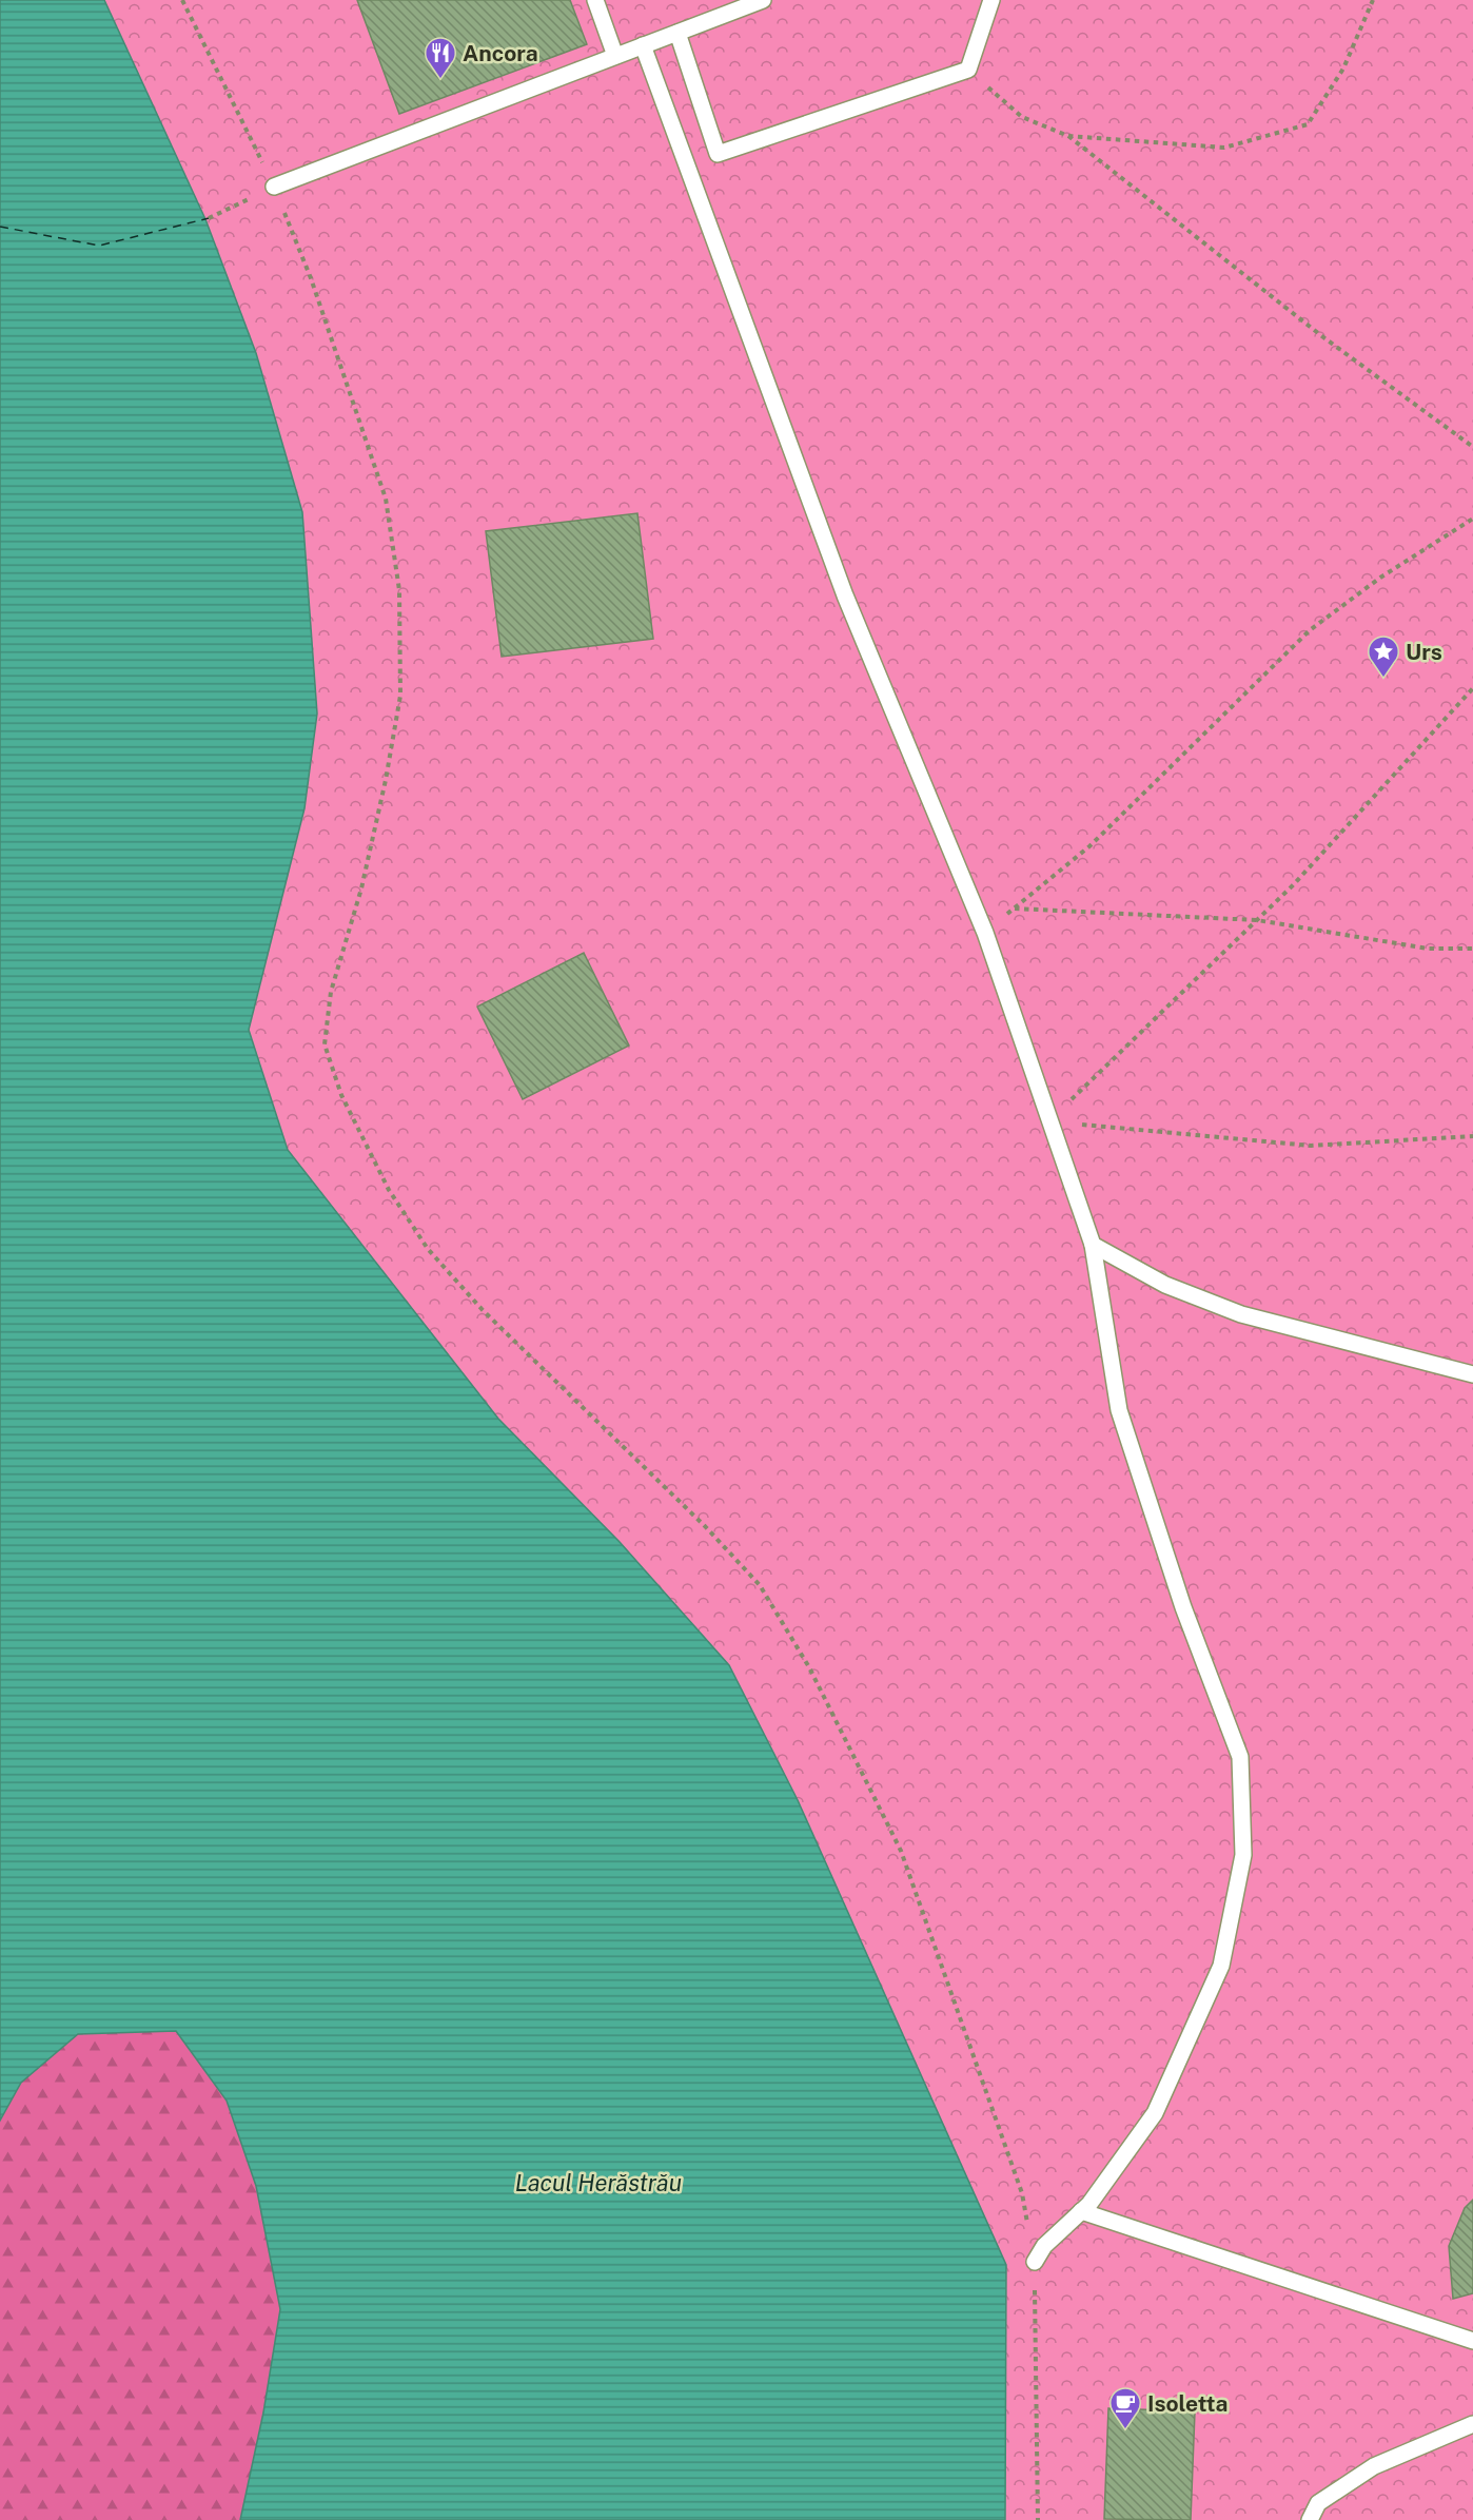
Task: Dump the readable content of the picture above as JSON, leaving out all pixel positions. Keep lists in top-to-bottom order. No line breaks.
{"water":["Lacul Herăstrău"],"places":{"restaurant":["Ancora"],"place":["Urs"],"cafe":["Isoletta"]}}
